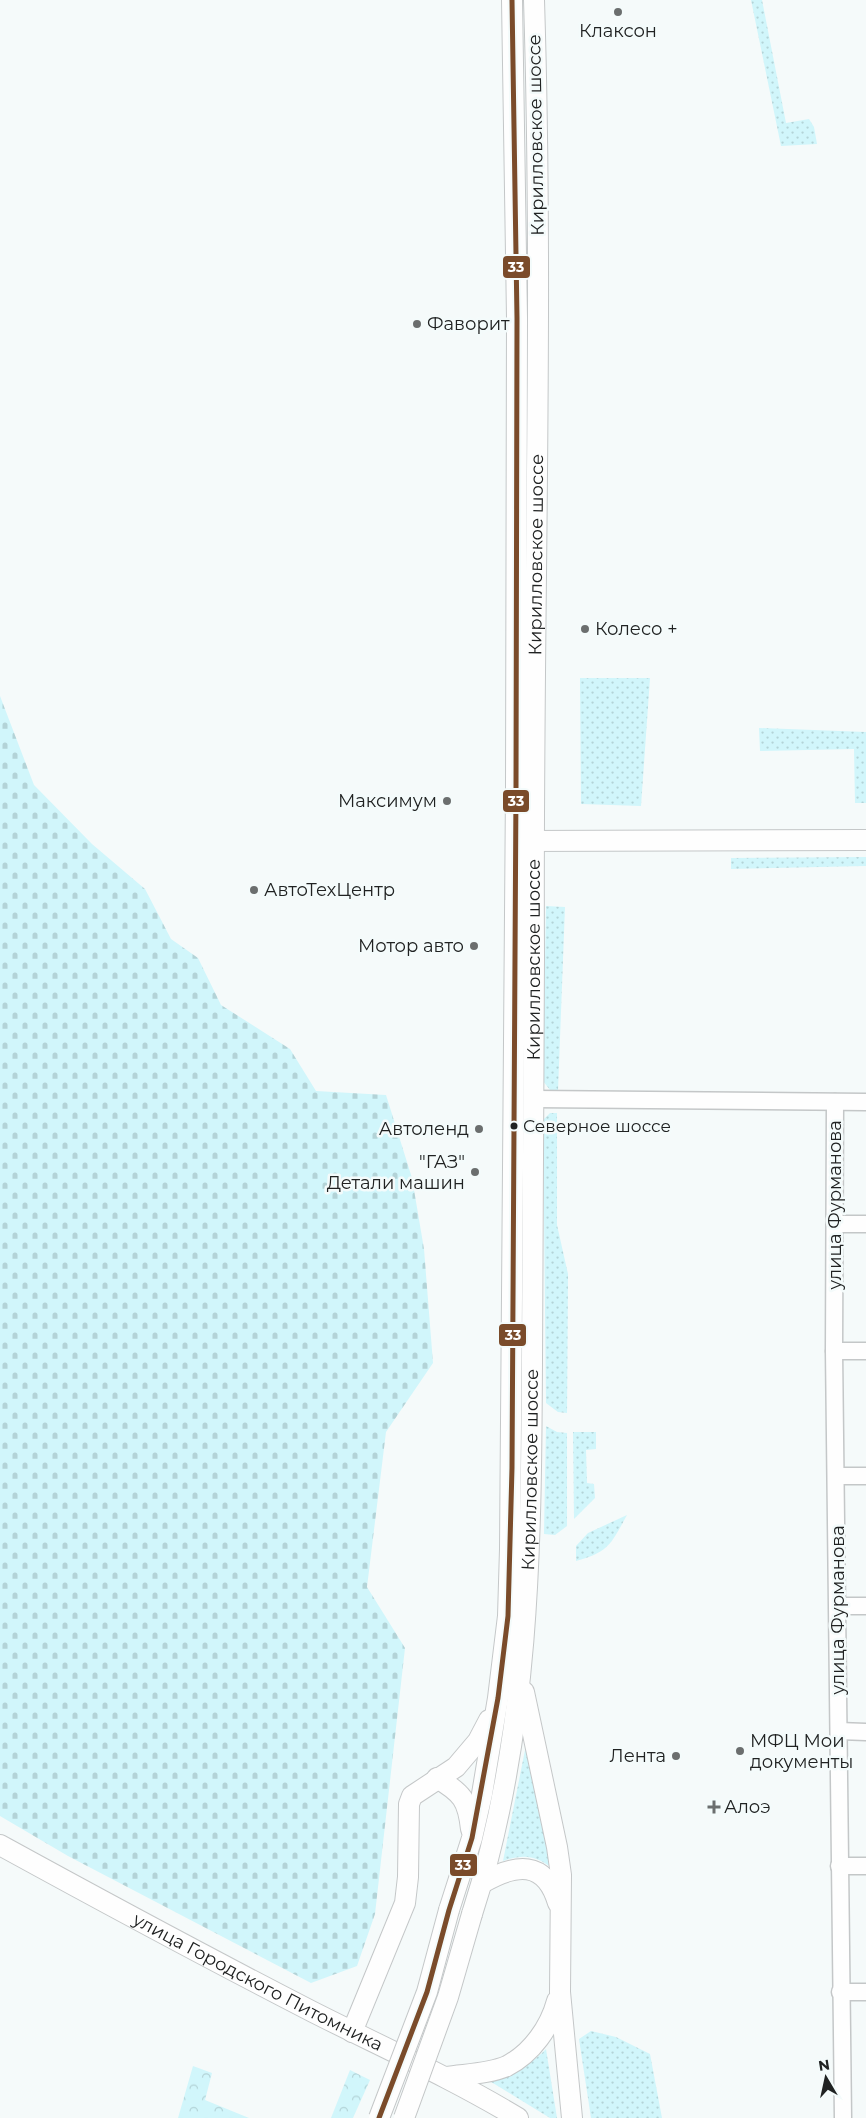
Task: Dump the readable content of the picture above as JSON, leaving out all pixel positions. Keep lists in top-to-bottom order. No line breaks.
{"streets":{"main road":["Кирилловское шоссе","улица Городского Питомника"],"street":["улица Фурманова"]},"places":{"other":["Клаксон","Фаворит","Колесо +","Максимум","АвтоТехЦентр","Мотор авто","Северное шоссе","Автоленд","\"ГАЗ\" Детали машин","МФЦ Мои документы","Лента"],"health":["Алоэ"]},"lines":["transit line 33"],"north":"top"}
